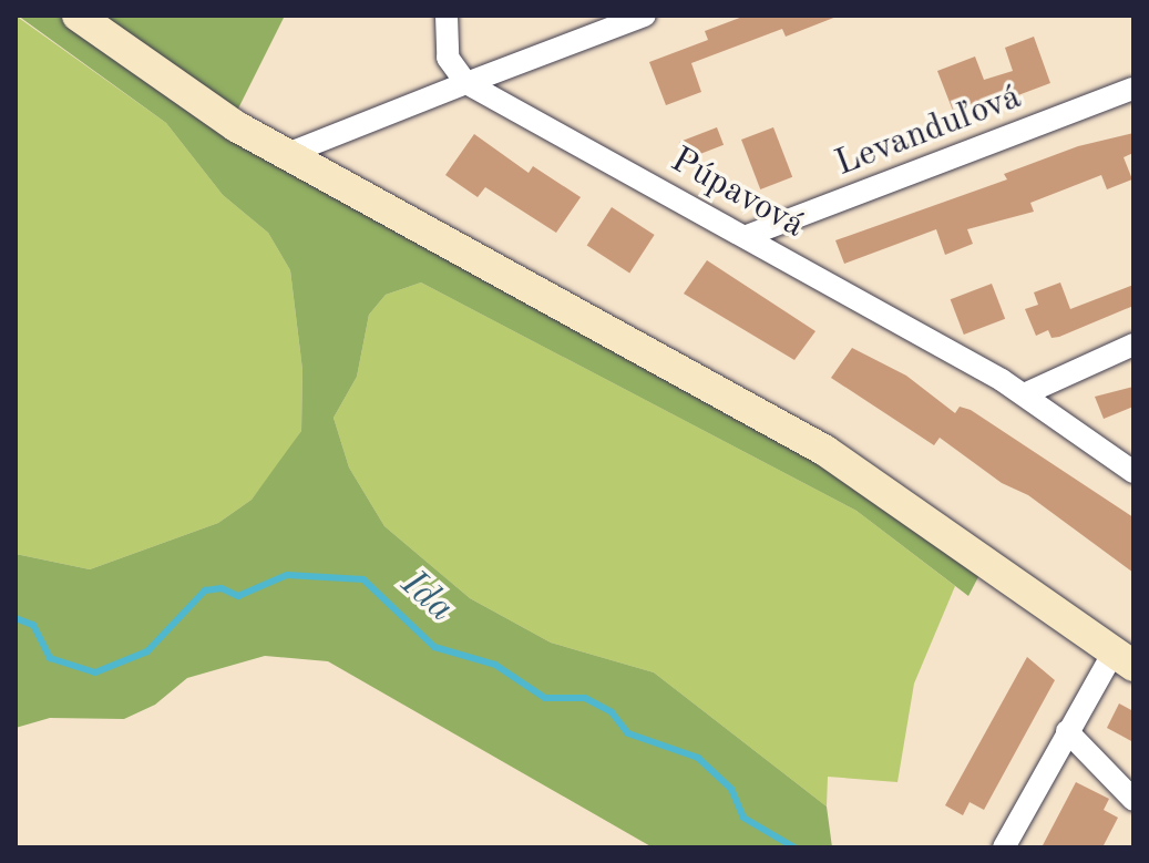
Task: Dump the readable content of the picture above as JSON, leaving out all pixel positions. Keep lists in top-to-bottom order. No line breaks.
{"streets":{"street":["Levanduľová","Púpavová"]},"crossings":[["Levanduľová","Púpavová"]],"water":["Ida"]}
